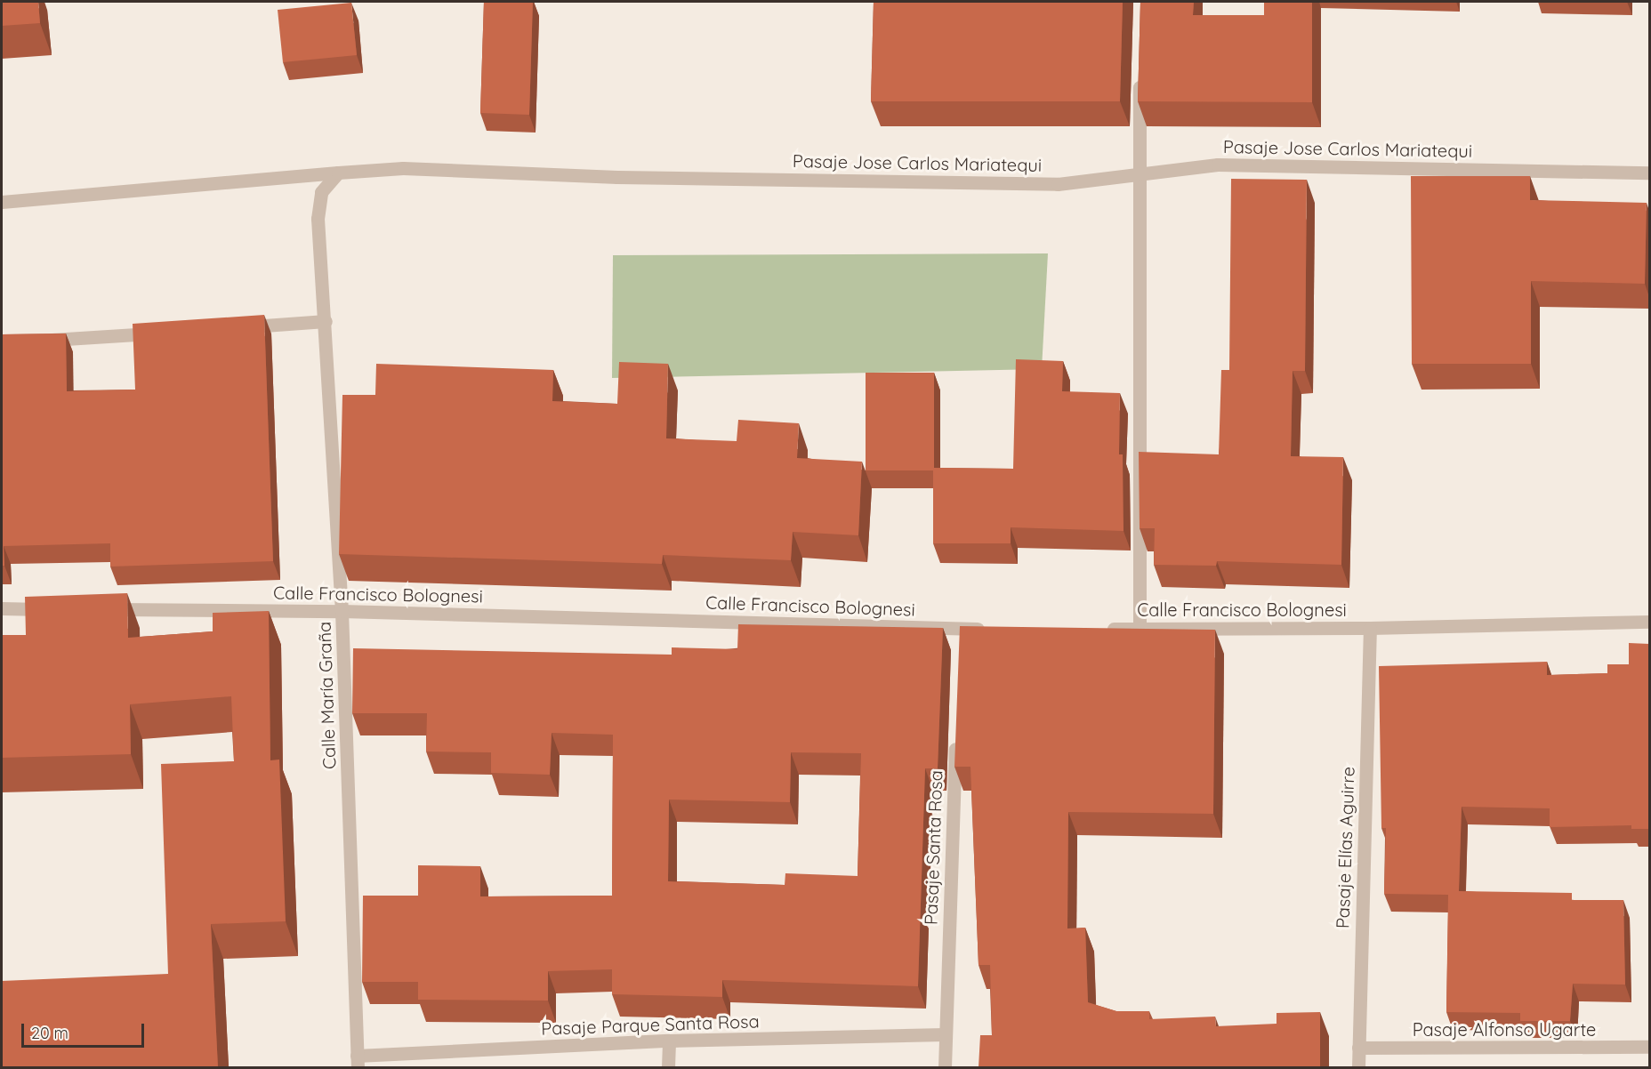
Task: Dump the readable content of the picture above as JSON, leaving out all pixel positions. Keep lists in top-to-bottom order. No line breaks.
{"streets":{"street":["Pasaje Jose Carlos Mariatequi","Calle Francisco Bolognesi","Calle María Graña","Pasaje Santa Rosa","Pasaje Elías Aguirre","Pasaje Parque Santa Rosa","Pasaje Alfonso Ugarte"]},"crossings":[["Calle Francisco Bolognesi","Calle María Graña"],["Calle Francisco Bolognesi","Pasaje Elías Aguirre"],["Calle María Graña","Pasaje Parque Santa Rosa"],["Pasaje Santa Rosa","Pasaje Parque Santa Rosa"],["Pasaje Elías Aguirre","Pasaje Alfonso Ugarte"]],"scale_bar":"20 m"}
